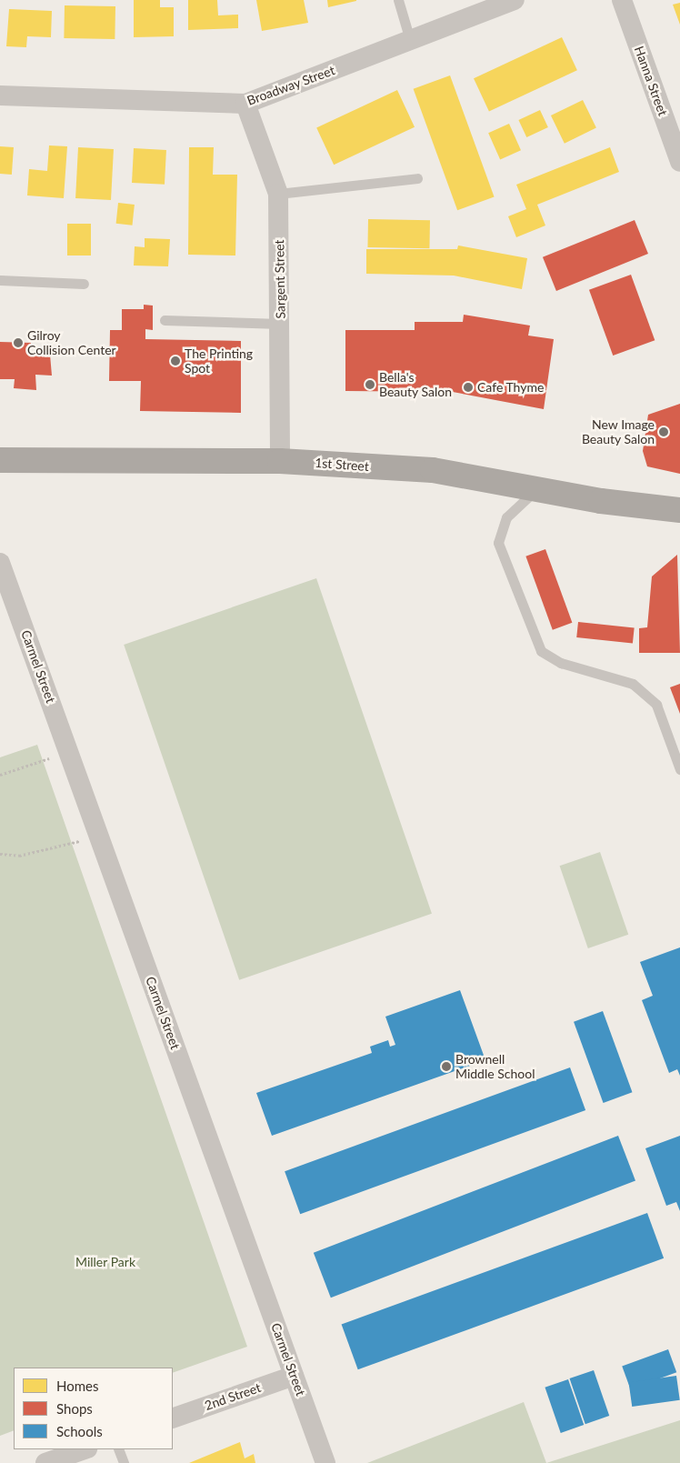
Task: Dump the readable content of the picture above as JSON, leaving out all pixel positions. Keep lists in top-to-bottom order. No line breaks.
{"streets":{"main road":["1st Street"],"street":["Hanna Street","Broadway Street","Sargent Street","Carmel Street","2nd Street"]},"crossings":[["Broadway Street","Sargent Street"],["Sargent Street","1st Street"],["Carmel Street","2nd Street"]],"parks":["Miller Park"],"places":["Gilroy Collision Center","The Printing Spot","Bella's Beauty Salon","Cafe Thyme","New Image Beauty Salon","Brownell Middle School"],"legend":["Homes","Shops","Schools"]}
